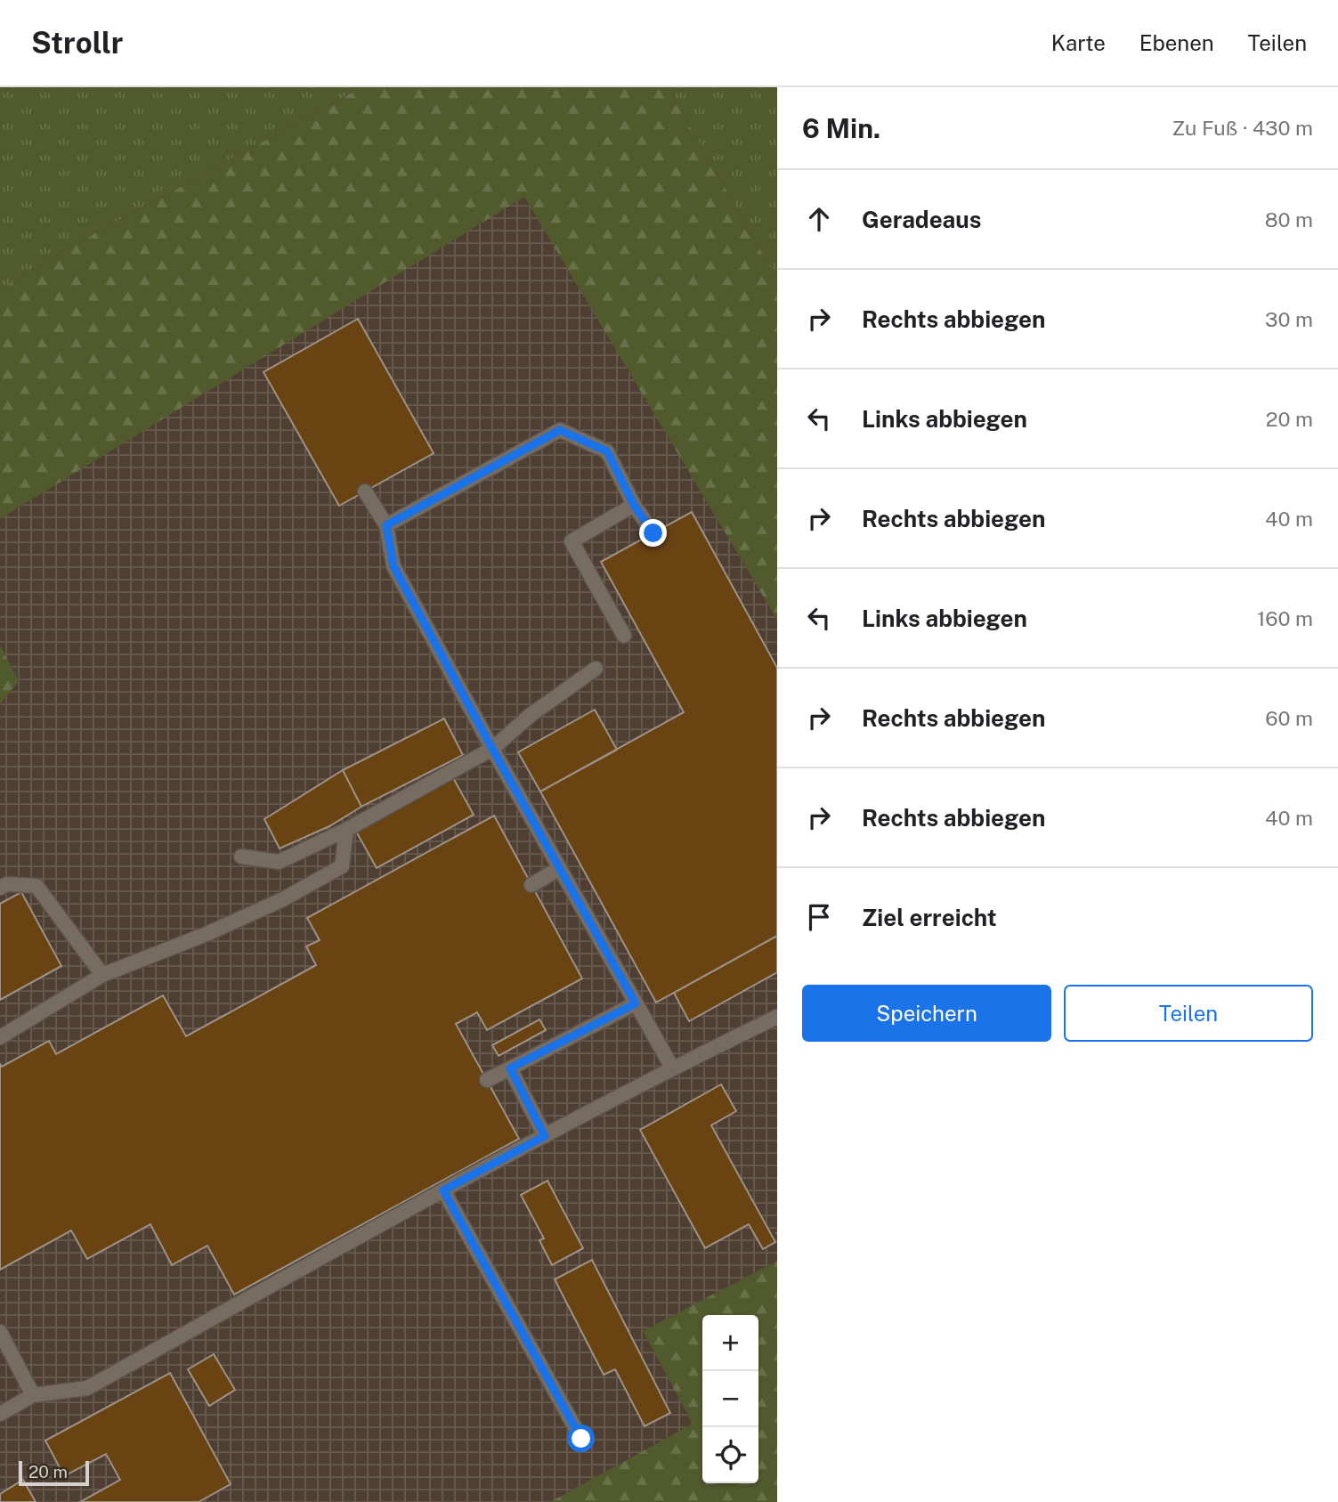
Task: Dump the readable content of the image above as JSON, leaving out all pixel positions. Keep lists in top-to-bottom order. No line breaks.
{"scale_bar":"20 m","page":{"header":"Strollr","nav":["Karte","Ebenen","Teilen"],"heading":["6 Min.","Zu Fuß · 430 m"],"list":[["Geradeaus","80 m"],["Rechts abbiegen","30 m"],["Links abbiegen","20 m"],["Rechts abbiegen","40 m"],["Links abbiegen","160 m"],["Rechts abbiegen","60 m"],["Rechts abbiegen","40 m"],"Ziel erreicht"],"buttons":["Speichern","Teilen"],"map_buttons":["+","−"],"scale":"20 m"}}
